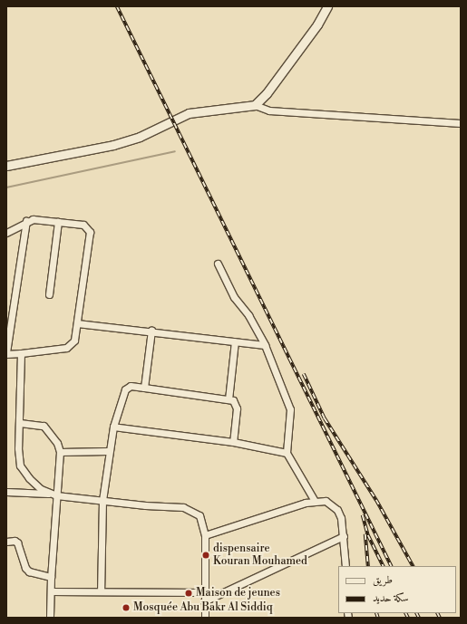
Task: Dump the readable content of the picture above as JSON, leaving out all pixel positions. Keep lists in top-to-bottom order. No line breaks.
{"places":["dispensaire Kouran Mouhamed","Maison de jeunes","Mosquée Abu Bakr Al Siddiq"],"legend":["طريق","سكة حديد"]}
